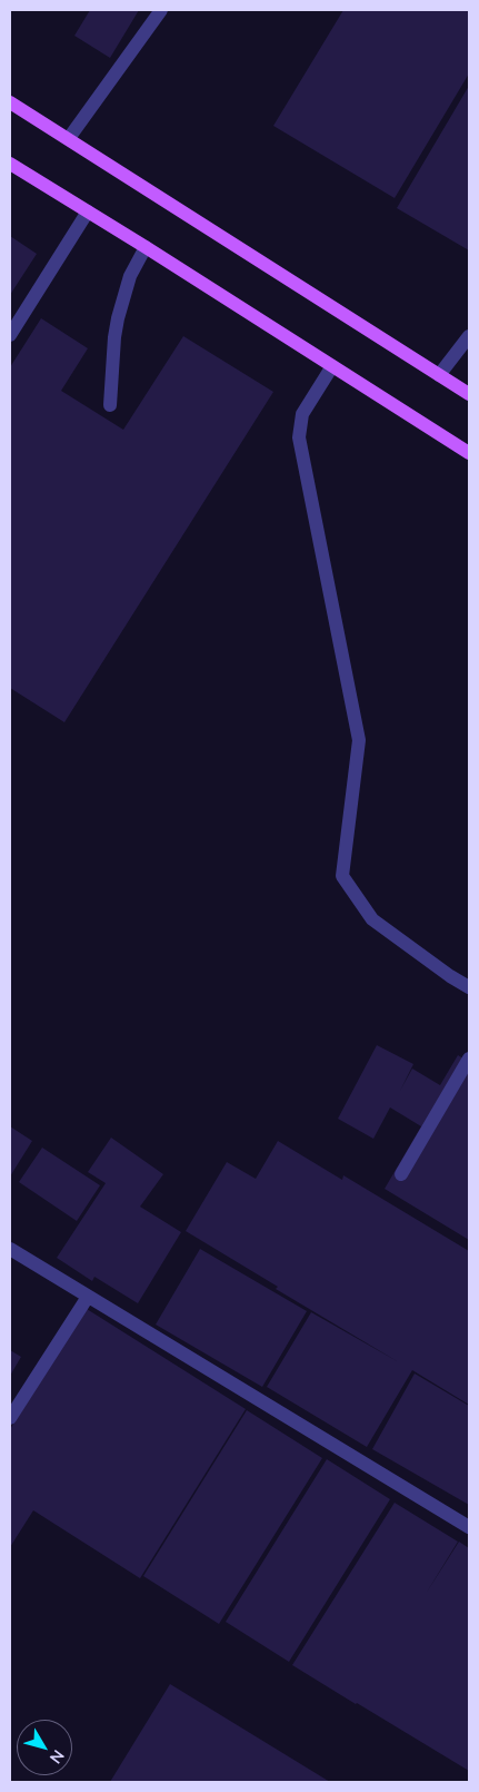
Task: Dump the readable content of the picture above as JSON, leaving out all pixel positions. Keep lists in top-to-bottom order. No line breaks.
{"north":"bottom right"}
